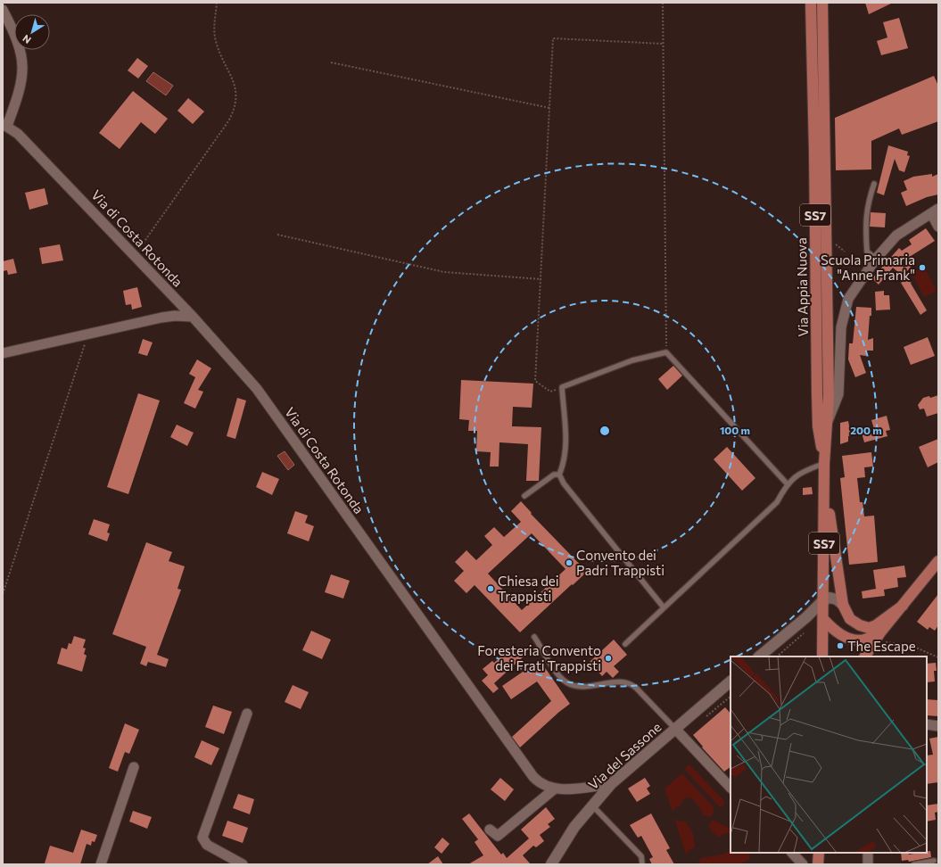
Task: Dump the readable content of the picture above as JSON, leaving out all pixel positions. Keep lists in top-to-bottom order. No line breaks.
{"streets":{"main road":["SS7","Via Appia Nuova","Via del Sassone"],"street":["Via di Costa Rotonda"]},"crossings":[["Via di Costa Rotonda","Via del Sassone"]],"places":["Scuola Primaria \"Anne Frank\"","Convento dei Padri Trappisti","Chiesa dei Trappisti","The Escape","Foresteria Convento dei Frati Trappisti"],"north":"bottom left","rings":["100 m","200 m"]}
